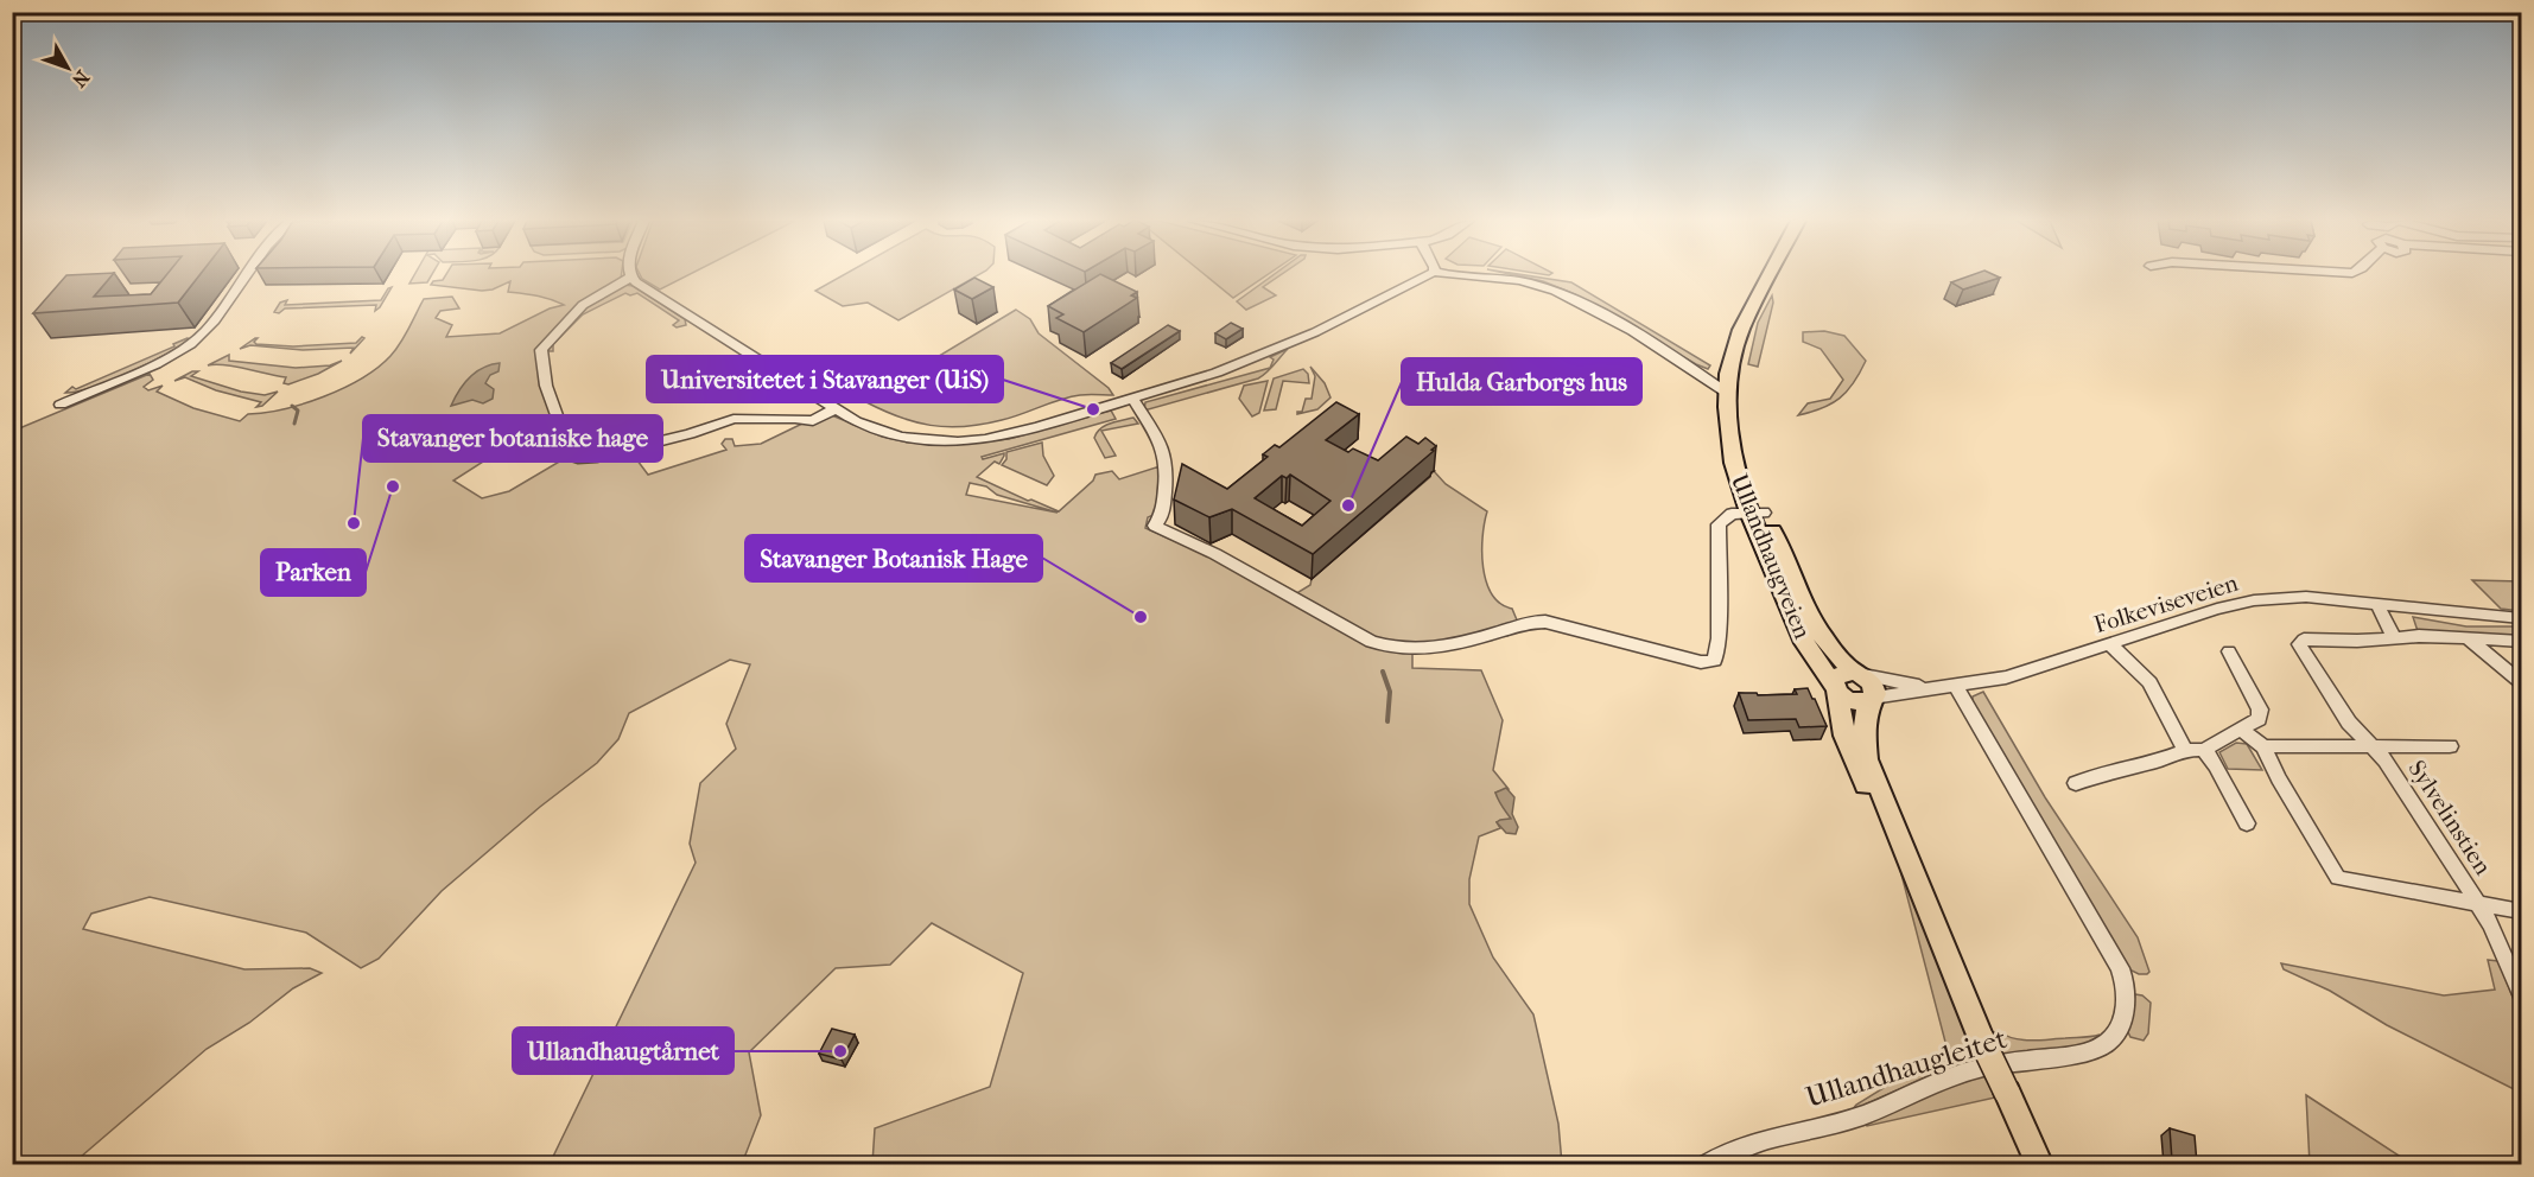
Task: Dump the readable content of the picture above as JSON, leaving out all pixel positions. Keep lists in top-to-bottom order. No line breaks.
{"streets":{"main road":["Ullandhaugveien"],"street":["Folkeviseveien","Sylvelinstien","Ullandhaugleitet"]},"crossings":[["Ullandhaugveien","Folkeviseveien"],["Folkeviseveien","Ullandhaugleitet"]],"places":["Universitetet i Stavanger (UiS)","Parken","Hulda Garborgs hus","Stavanger botaniske hage","Stavanger Botanisk Hage","Ullandhaugtårnet"],"north":"bottom right"}
